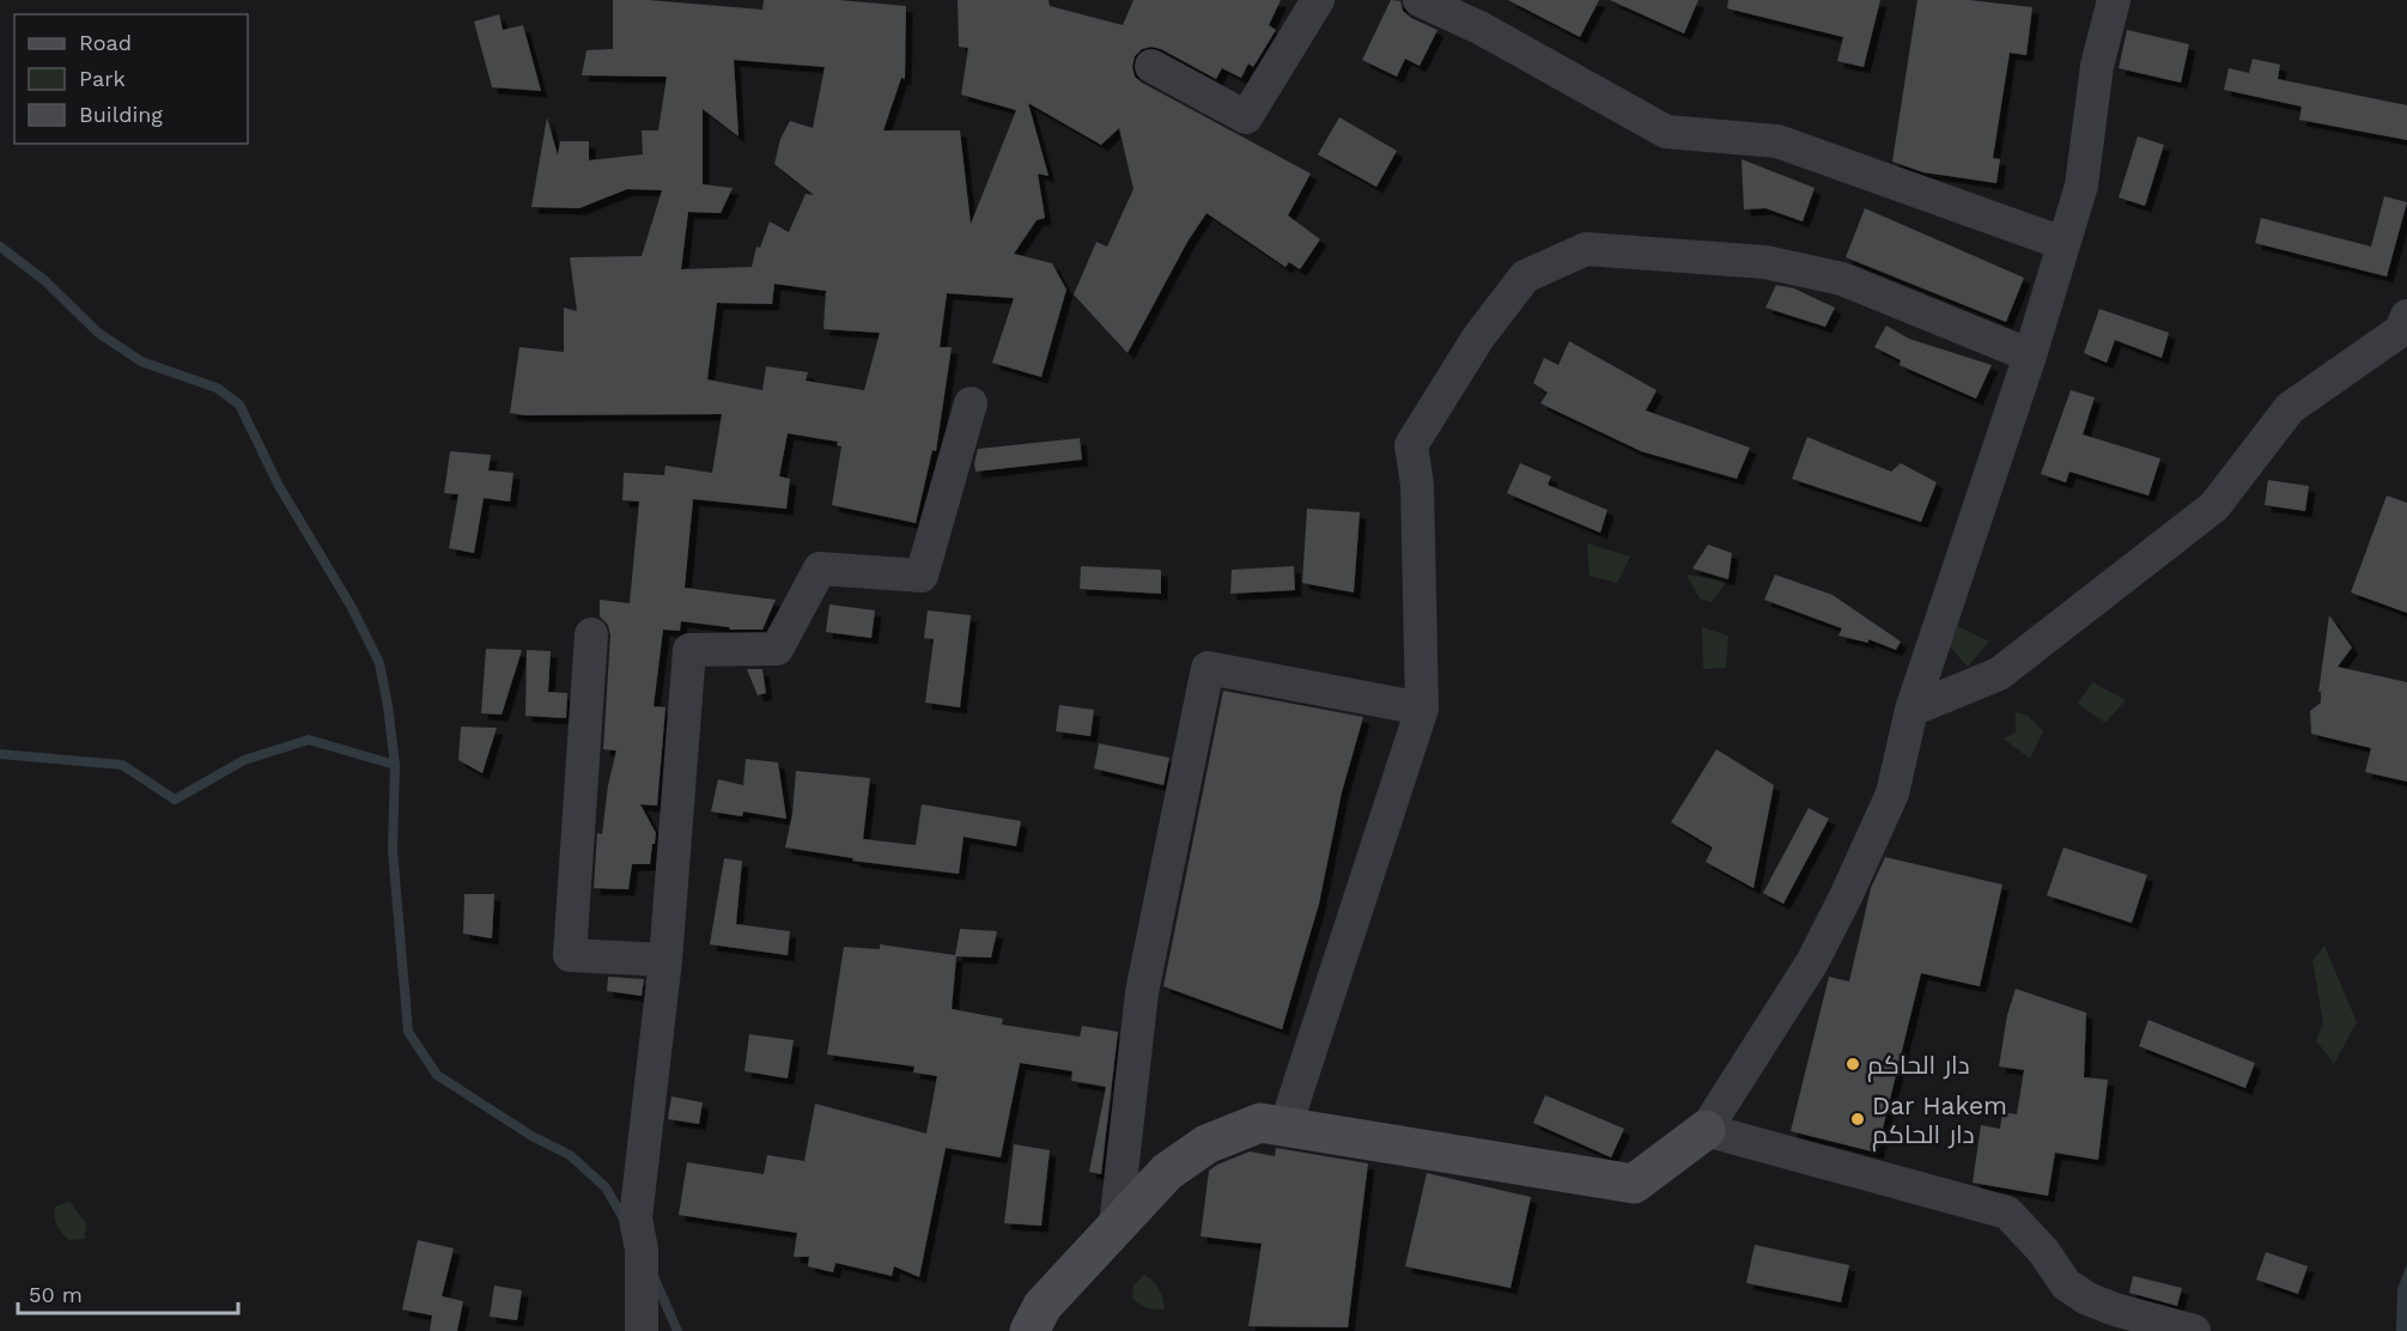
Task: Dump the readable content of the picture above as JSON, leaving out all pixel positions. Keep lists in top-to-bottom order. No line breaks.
{"places":["دار الحاكم","Dar Hakem دار الحاكم"],"legend":["Road","Park","Building"],"scale_bar":"50 m"}
